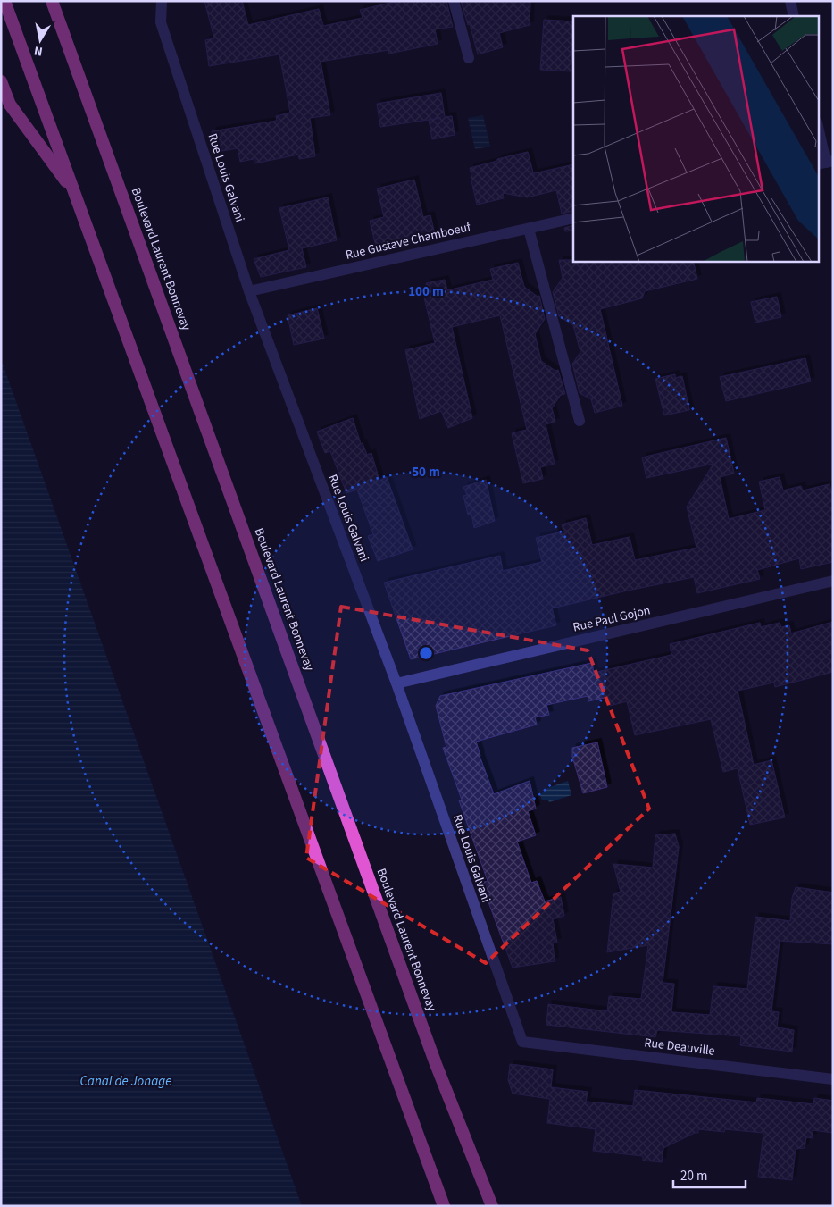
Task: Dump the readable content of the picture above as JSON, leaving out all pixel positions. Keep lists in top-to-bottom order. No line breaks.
{"streets":{"highway":["Boulevard Laurent Bonnevay"],"street":["Rue Louis Galvani","Rue Gustave Chamboeuf","Rue Paul Gojon","Rue Deauville"]},"crossings":[["Rue Louis Galvani","Rue Gustave Chamboeuf"],["Rue Louis Galvani","Rue Paul Gojon"],["Rue Louis Galvani","Rue Deauville"]],"water":["Canal de Jonage"],"scale_bar":"20 m","north":"bottom","rings":["100 m","50 m"]}
